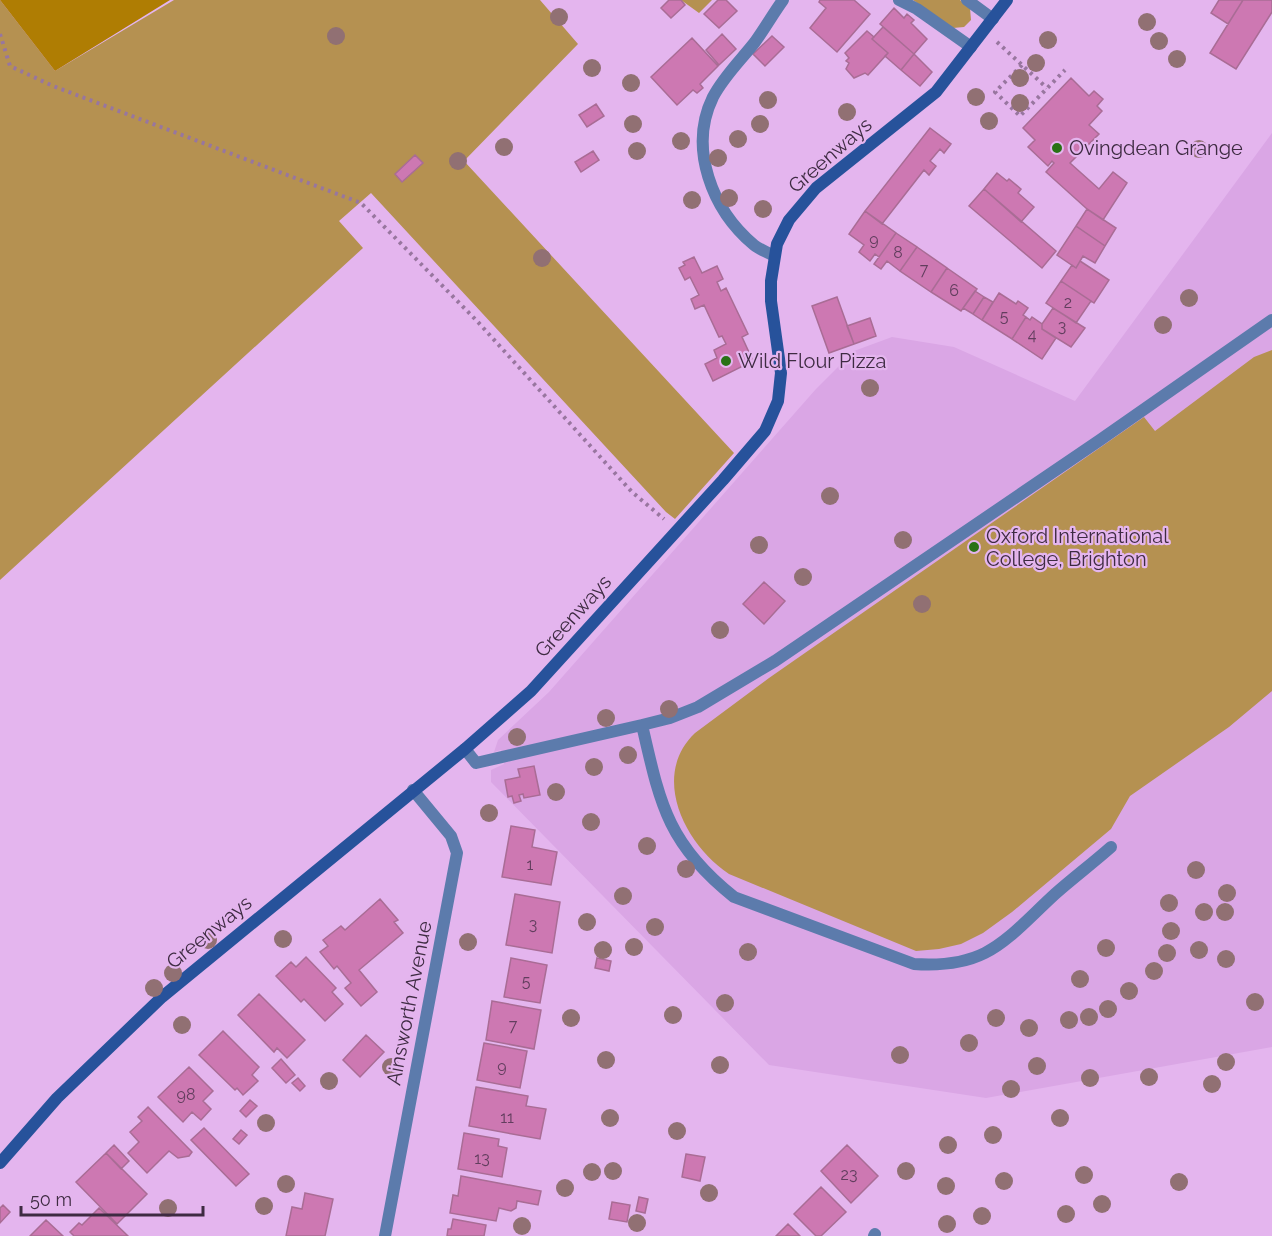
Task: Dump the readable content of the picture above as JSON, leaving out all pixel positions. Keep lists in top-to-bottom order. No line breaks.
{"streets":{"street":["Greenways","Ainsworth Avenue"]},"crossings":[["Greenways","Ainsworth Avenue"]],"places":["Ovingdean Grange","Wild Flour Pizza","Oxford International College, Brighton"],"house_numbers":["9","8","7","6","2","5","3","4","1","3","5","7","9","98","11","13","23"],"scale_bar":"50 m"}
